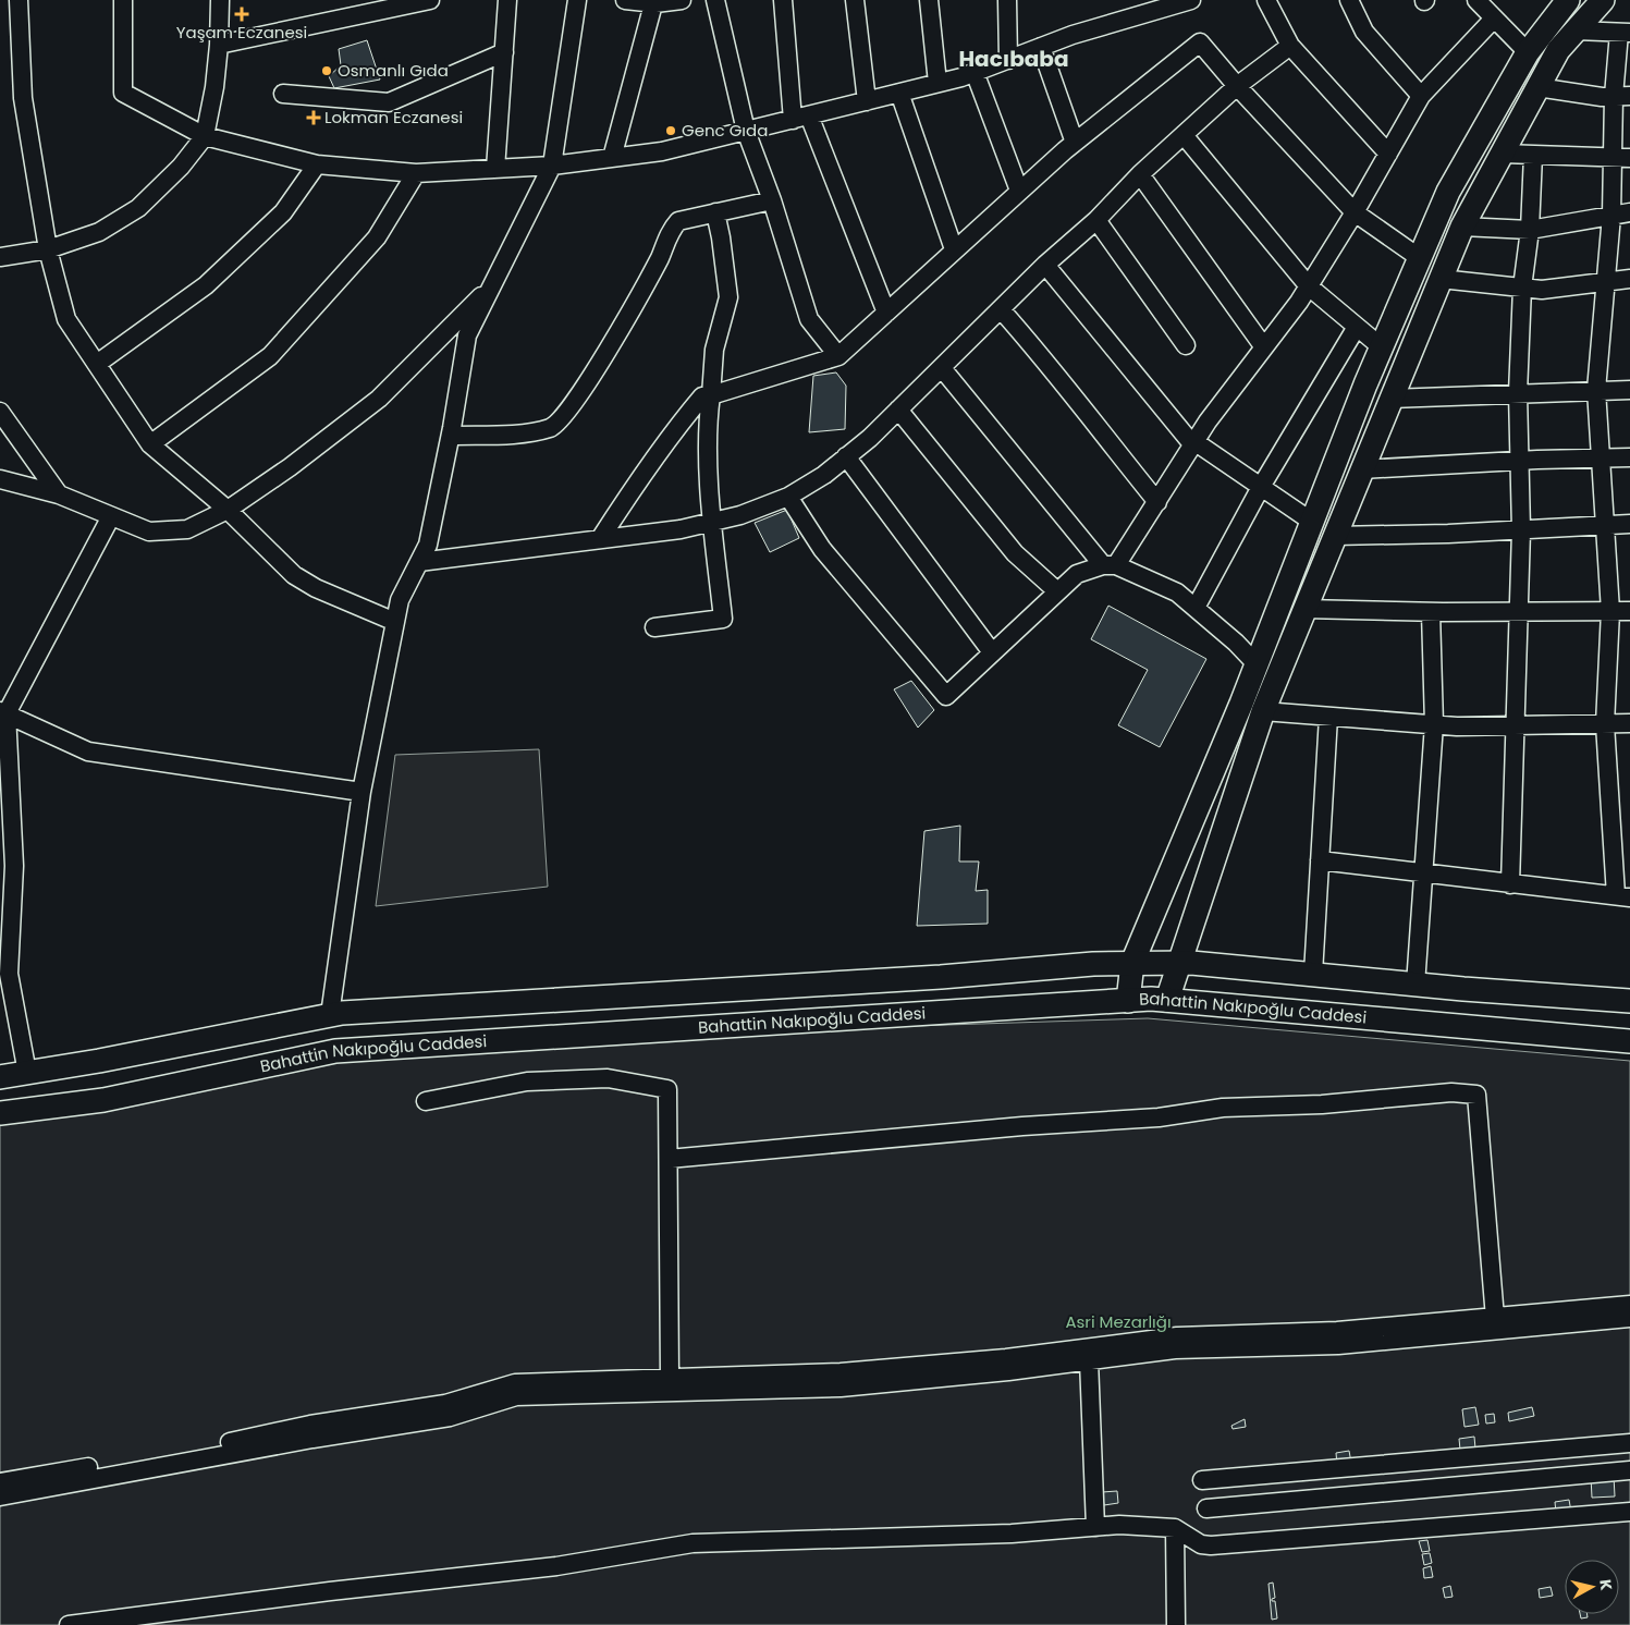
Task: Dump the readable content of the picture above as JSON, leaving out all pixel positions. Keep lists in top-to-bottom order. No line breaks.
{"streets":{"main road":["Bahattin Nakıpoğlu Caddesi"]},"districts":["Hacıbaba"],"parks":["Asri Mezarlığı"],"places":{"health":["Yaşam Eczanesi","Lokman Eczanesi"],"other":["Osmanlı Gıda","Genc Gıda"]},"north":"right"}
